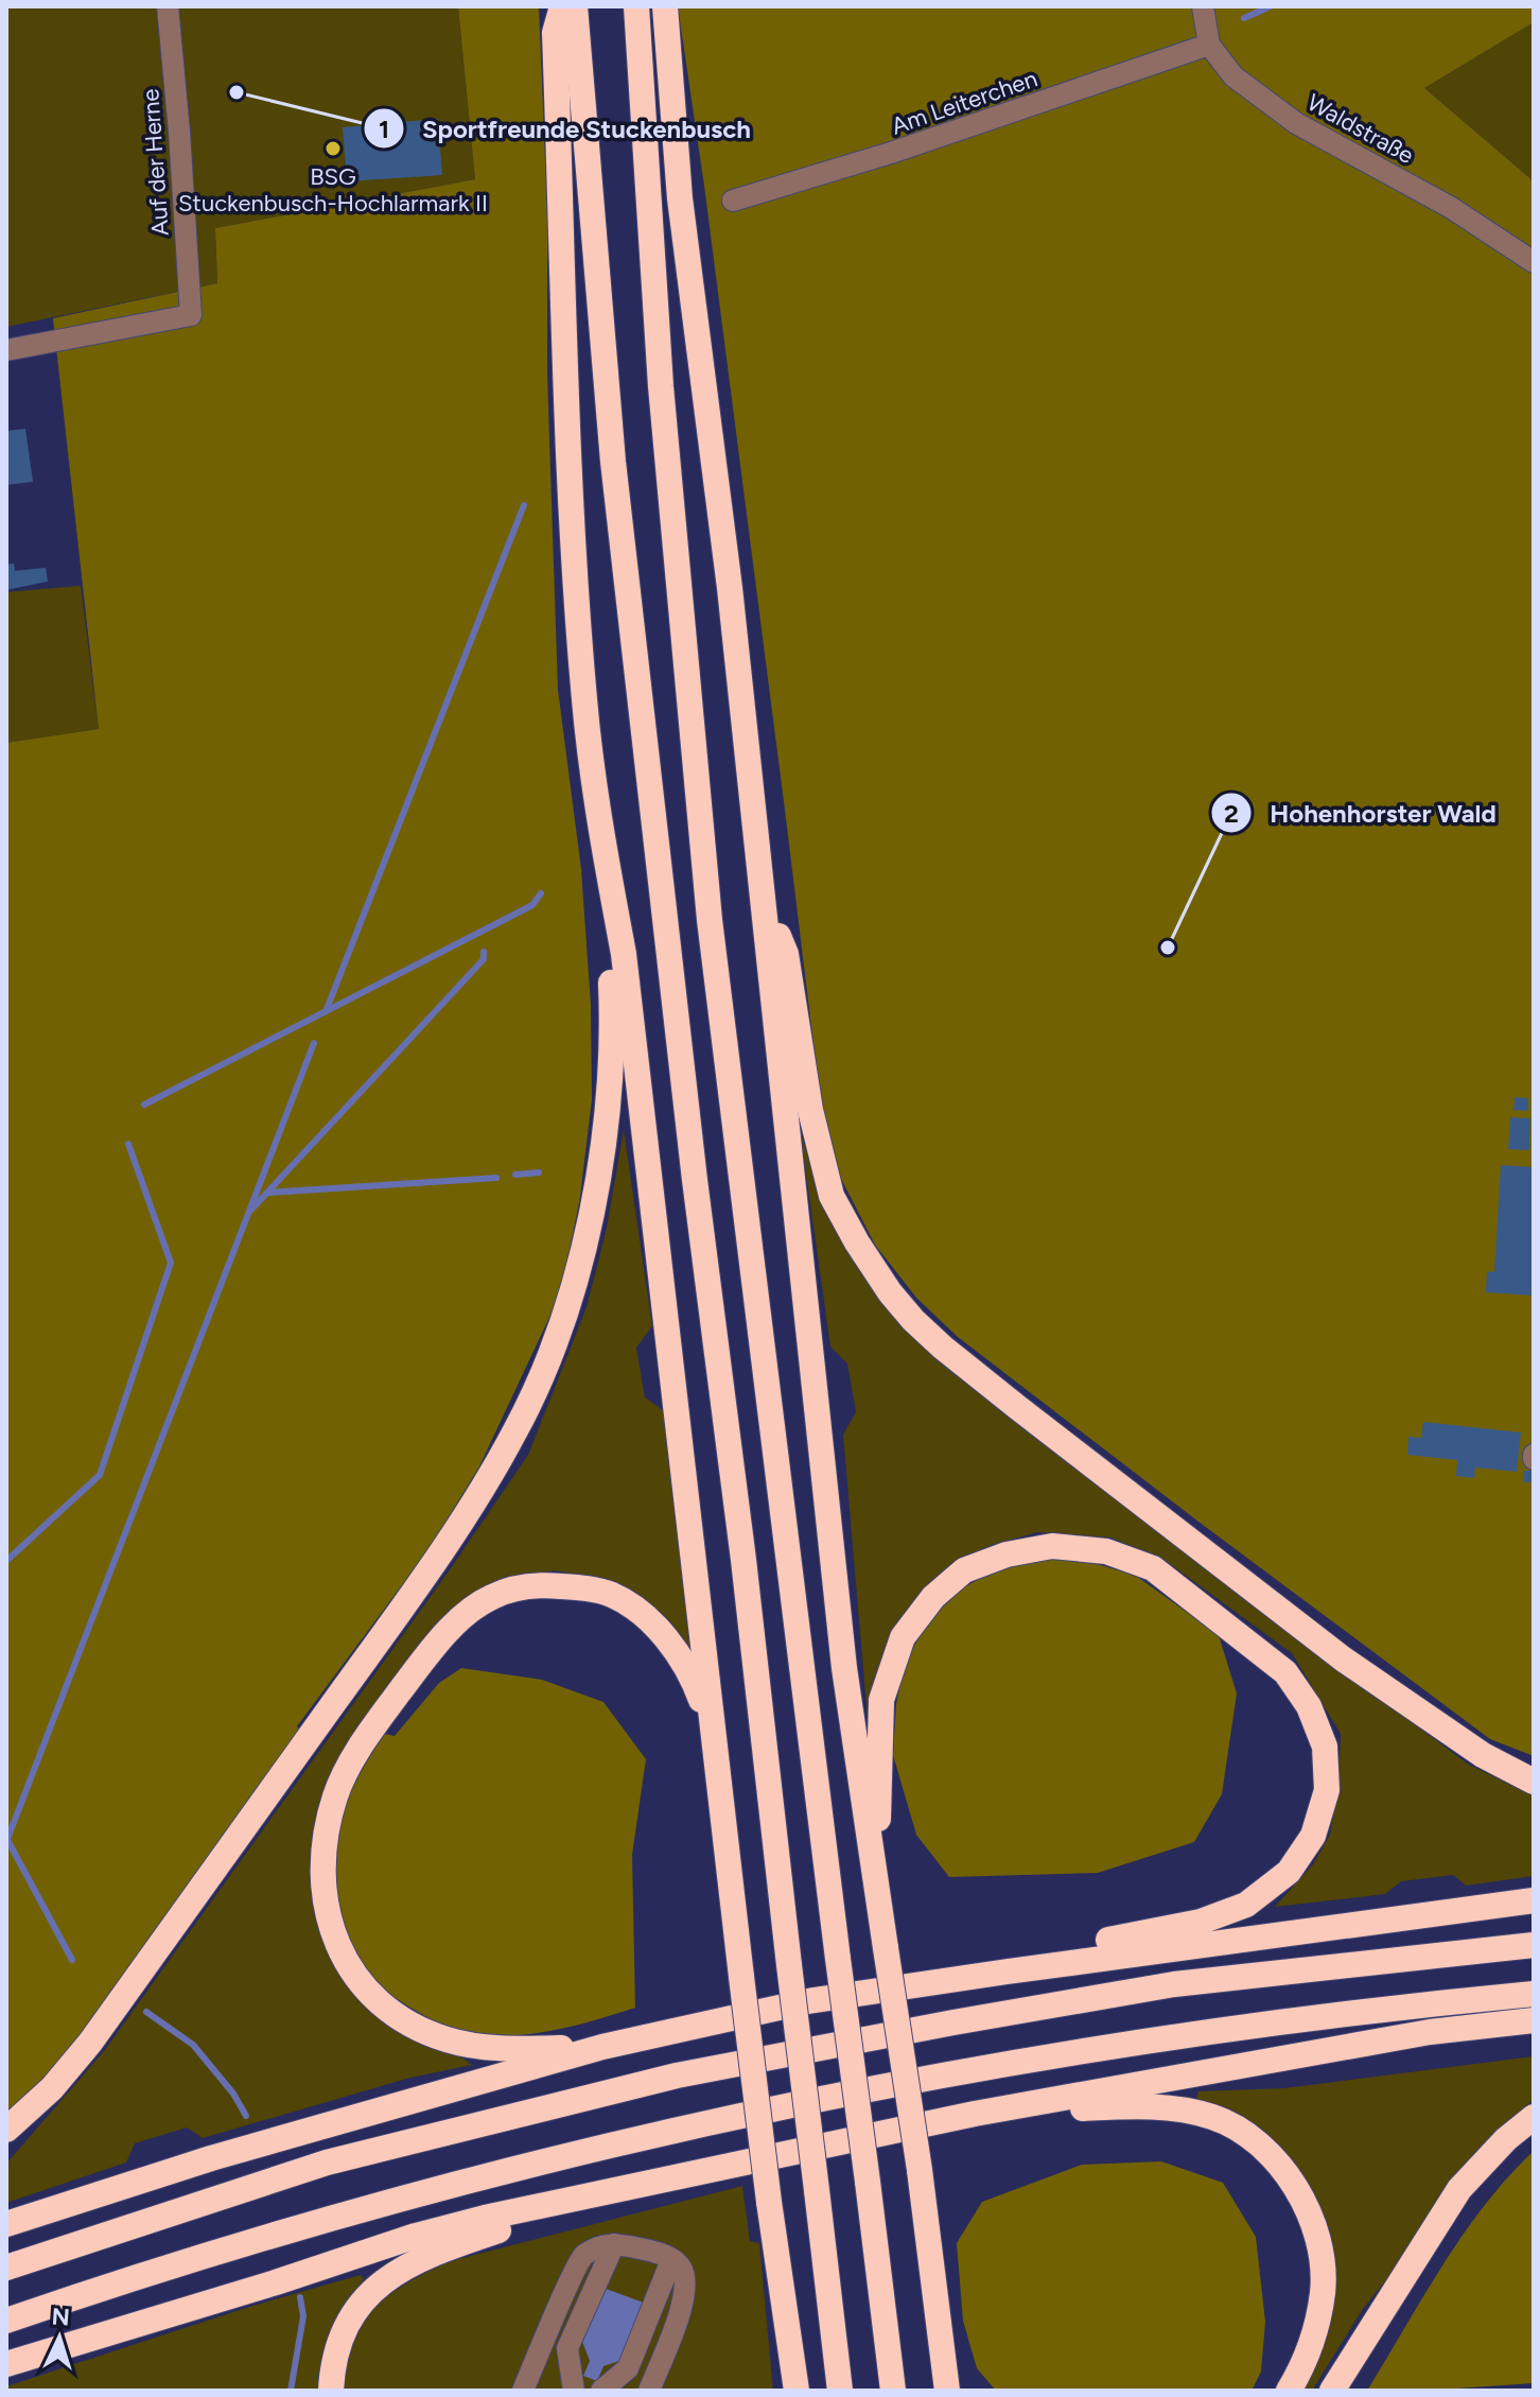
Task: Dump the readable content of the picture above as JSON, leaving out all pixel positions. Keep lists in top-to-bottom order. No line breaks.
{"streets":{"street":["Am Leiterchen","Waldstraße","Auf der Herne"]},"crossings":[["Am Leiterchen","Waldstraße"]],"places":["Sportfreunde Stuckenbusch","BSG Stuckenbusch-Hochlarmark II","Hohenhorster Wald"],"north":"top"}
